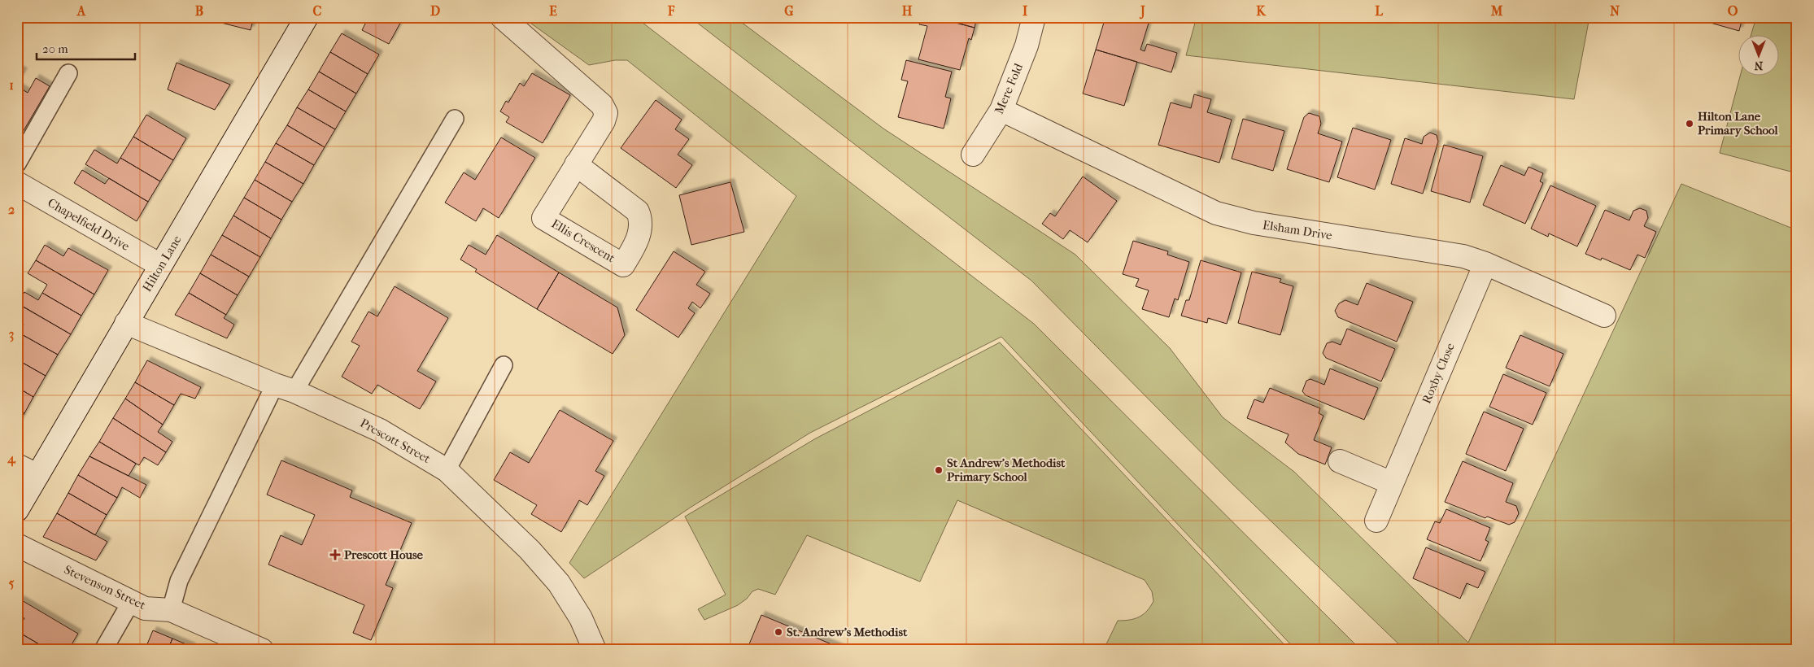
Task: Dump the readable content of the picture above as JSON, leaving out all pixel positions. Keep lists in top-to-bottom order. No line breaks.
{"streets":{"street":["Mere Fold","Chapelfield Drive","Elsham Drive","Ellis Crescent","Hilton Lane","Roxby Close","Prescott Street","Stevenson Street"]},"crossings":[["Mere Fold","Elsham Drive"],["Chapelfield Drive","Hilton Lane"],["Elsham Drive","Roxby Close"],["Hilton Lane","Prescott Street"]],"places":{"other":["Hilton Lane Primary School","St Andrew's Methodist Primary School","St. Andrew's Methodist"],"health":["Prescott House"]},"scale_bar":"20 m","north":"bottom","grid":{"columns":["A","B","C","D","E","F","G","H","I","J","K","L","M","N","O"],"rows":["1","2","3","4","5"]}}
